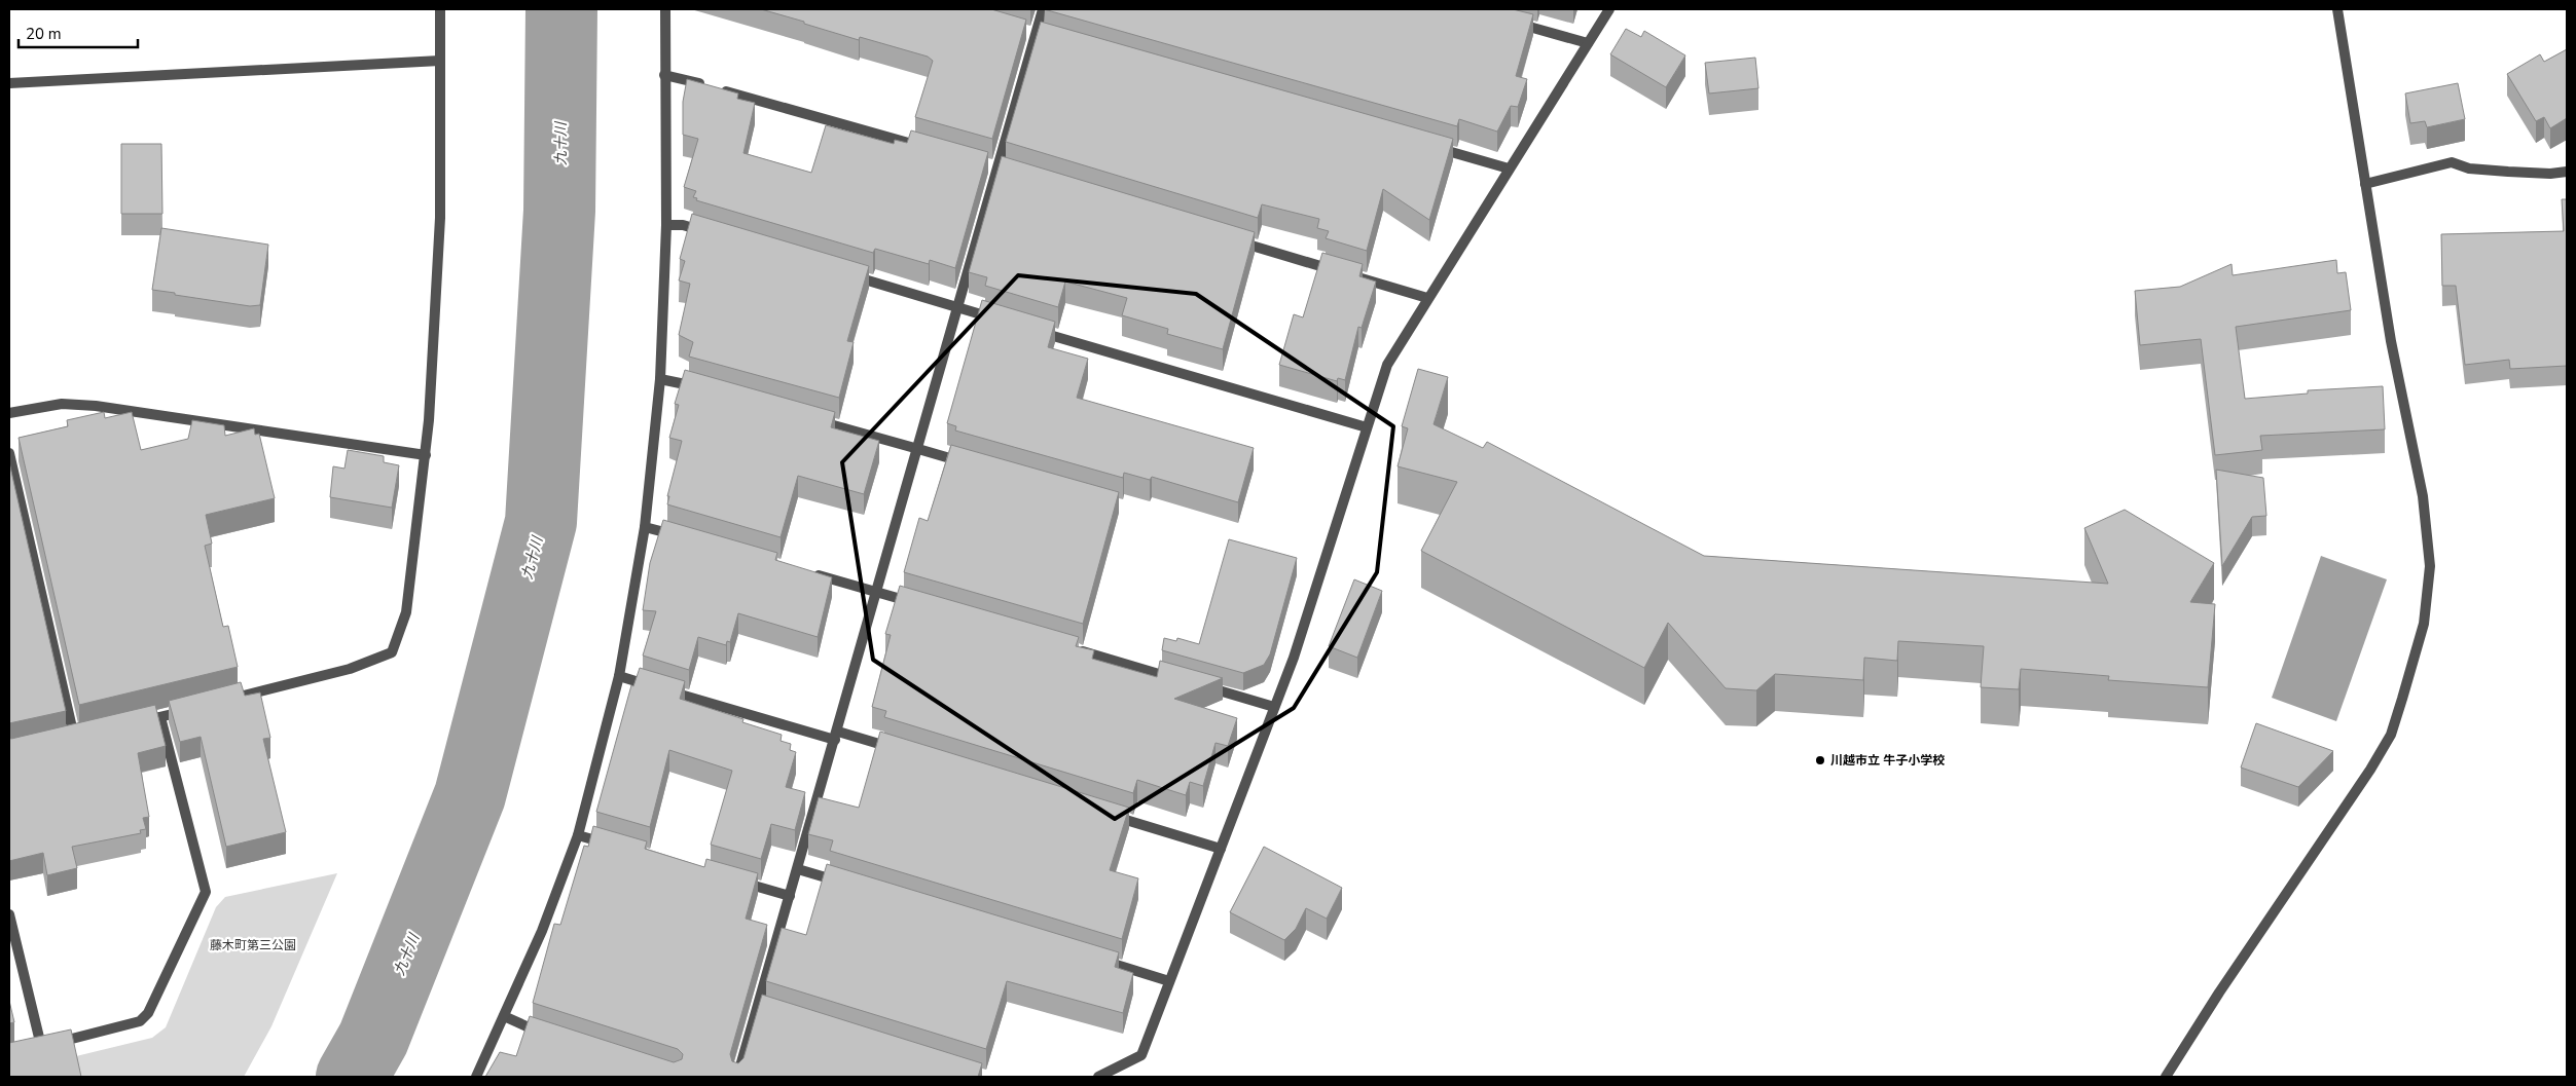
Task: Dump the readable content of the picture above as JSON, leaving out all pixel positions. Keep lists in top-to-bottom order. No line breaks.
{"water":["九十川"],"parks":["藤木町第三公園"],"places":["川越市立 牛子小学校"],"scale_bar":"20 m"}
